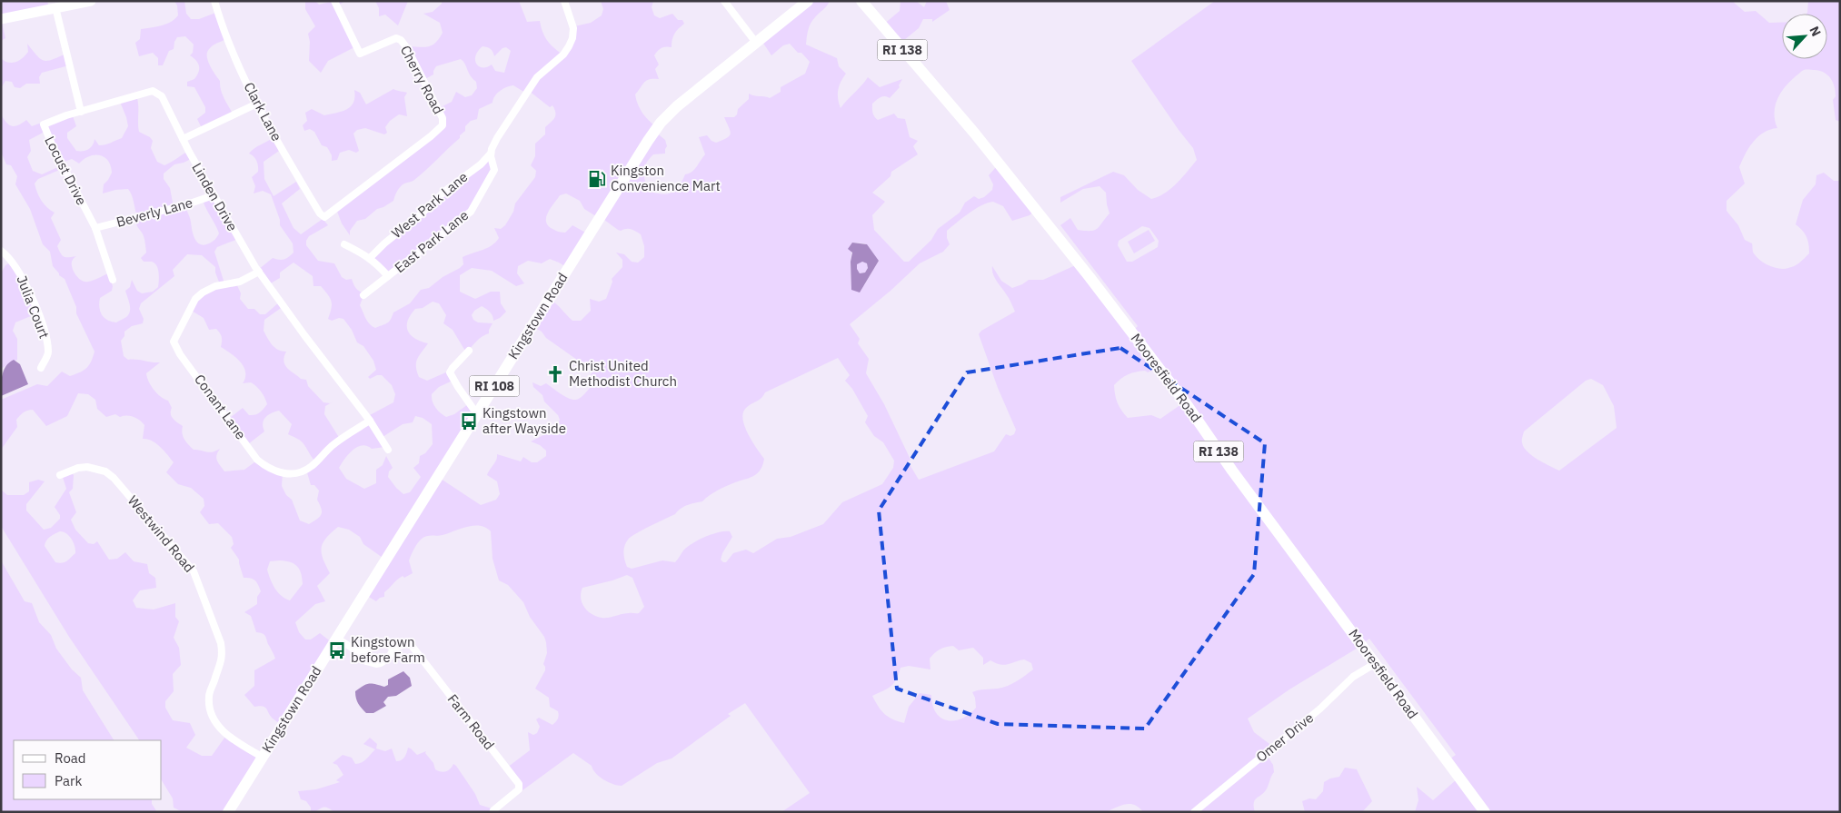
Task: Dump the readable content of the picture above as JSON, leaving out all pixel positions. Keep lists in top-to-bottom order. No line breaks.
{"streets":{"main road":["RI 138","Kingstown Road","Mooresfield Road","RI 108"],"street":["Cherry Road","Clark Lane","Locust Drive","Linden Drive","West Park Lane","Beverly Lane","East Park Lane","Julia Court","Conant Lane","Westwind Road","Farm Road","Omer Drive"]},"crossings":[["Cherry Road","Clark Lane"],["Locust Drive","Linden Drive"],["Locust Drive","Beverly Lane"],["Linden Drive","Beverly Lane"],["Linden Drive","Conant Lane"],["West Park Lane","East Park Lane"],["Kingstown Road","Westwind Road"],["Mooresfield Road","Omer Drive"]],"places":{"fuel station":["Kingston Convenience Mart"],"church":["Christ United Methodist Church"],"bus stop":["Kingstown after Wayside","Kingstown before Farm"]},"legend":["Road","Park"],"north":"top right"}
